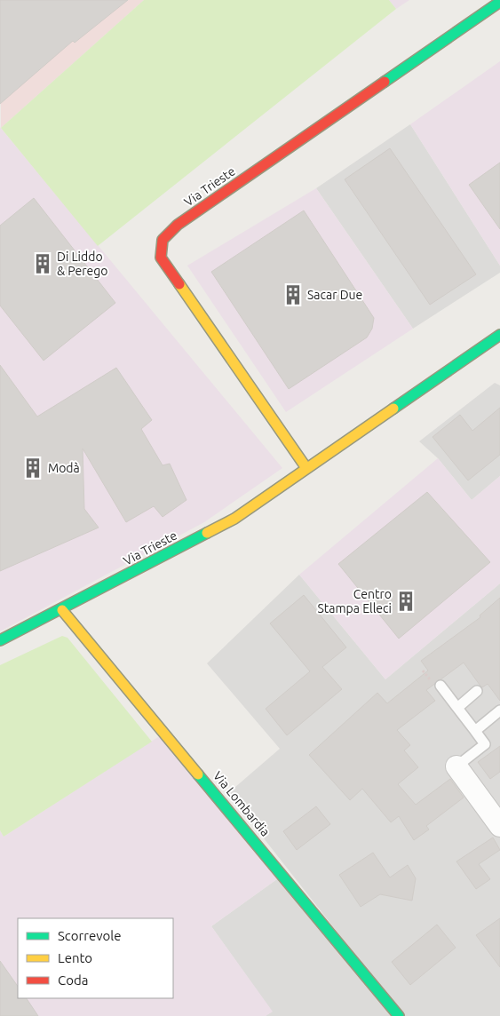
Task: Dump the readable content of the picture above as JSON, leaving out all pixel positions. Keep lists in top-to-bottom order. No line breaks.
{"streets":{"street":["Via Trieste","Via Lombardia"]},"crossings":[["Via Trieste","Via Lombardia"]],"places":{"building":["Di Liddo & Perego","Sacar Due","Modà","Centro Stampa Elleci"]},"legend":["Scorrevole","Lento","Coda"]}
